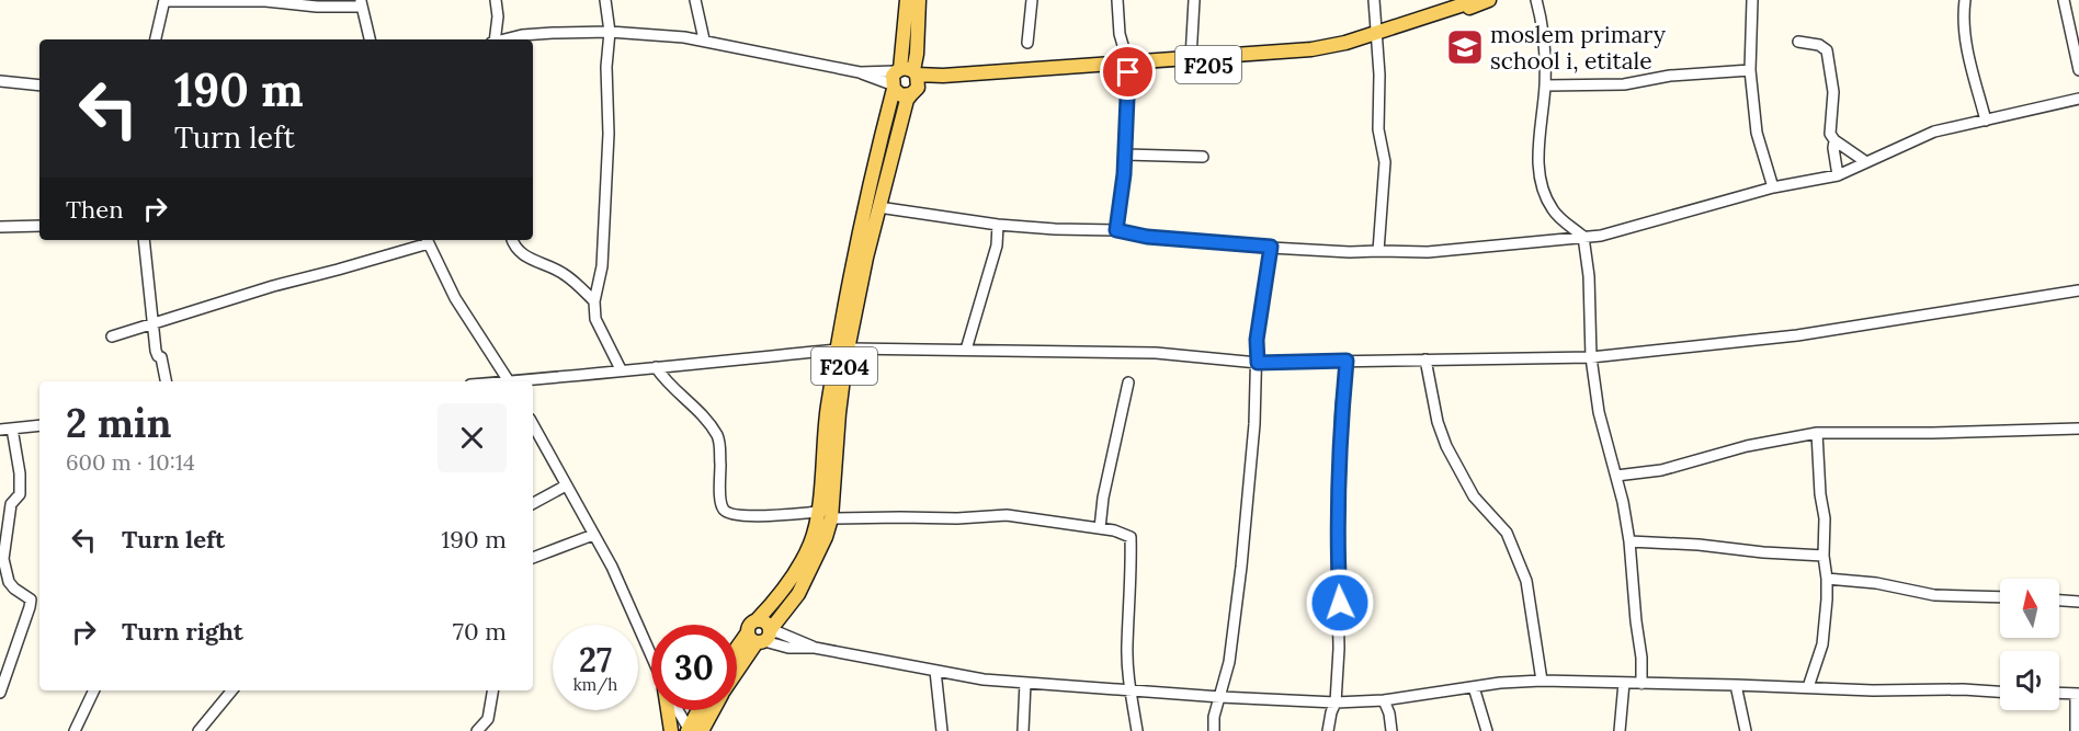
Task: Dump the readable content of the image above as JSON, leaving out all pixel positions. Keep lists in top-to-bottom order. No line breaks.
{"streets":{"main road":["F205","F204"]},"crossings":[["F205","F204"]],"places":{"school or university":["moslem primary school i, etitale"]},"north":"top","page":{"turn":["190 m","Turn left"],"then":"Then","heading":["2 min","600 m · 10:14"],"list":[{"name":"Turn left","value":"190 m"},{"name":"Turn right","value":"70 m"}],"speed":"27 km/h","limit":"30"}}
